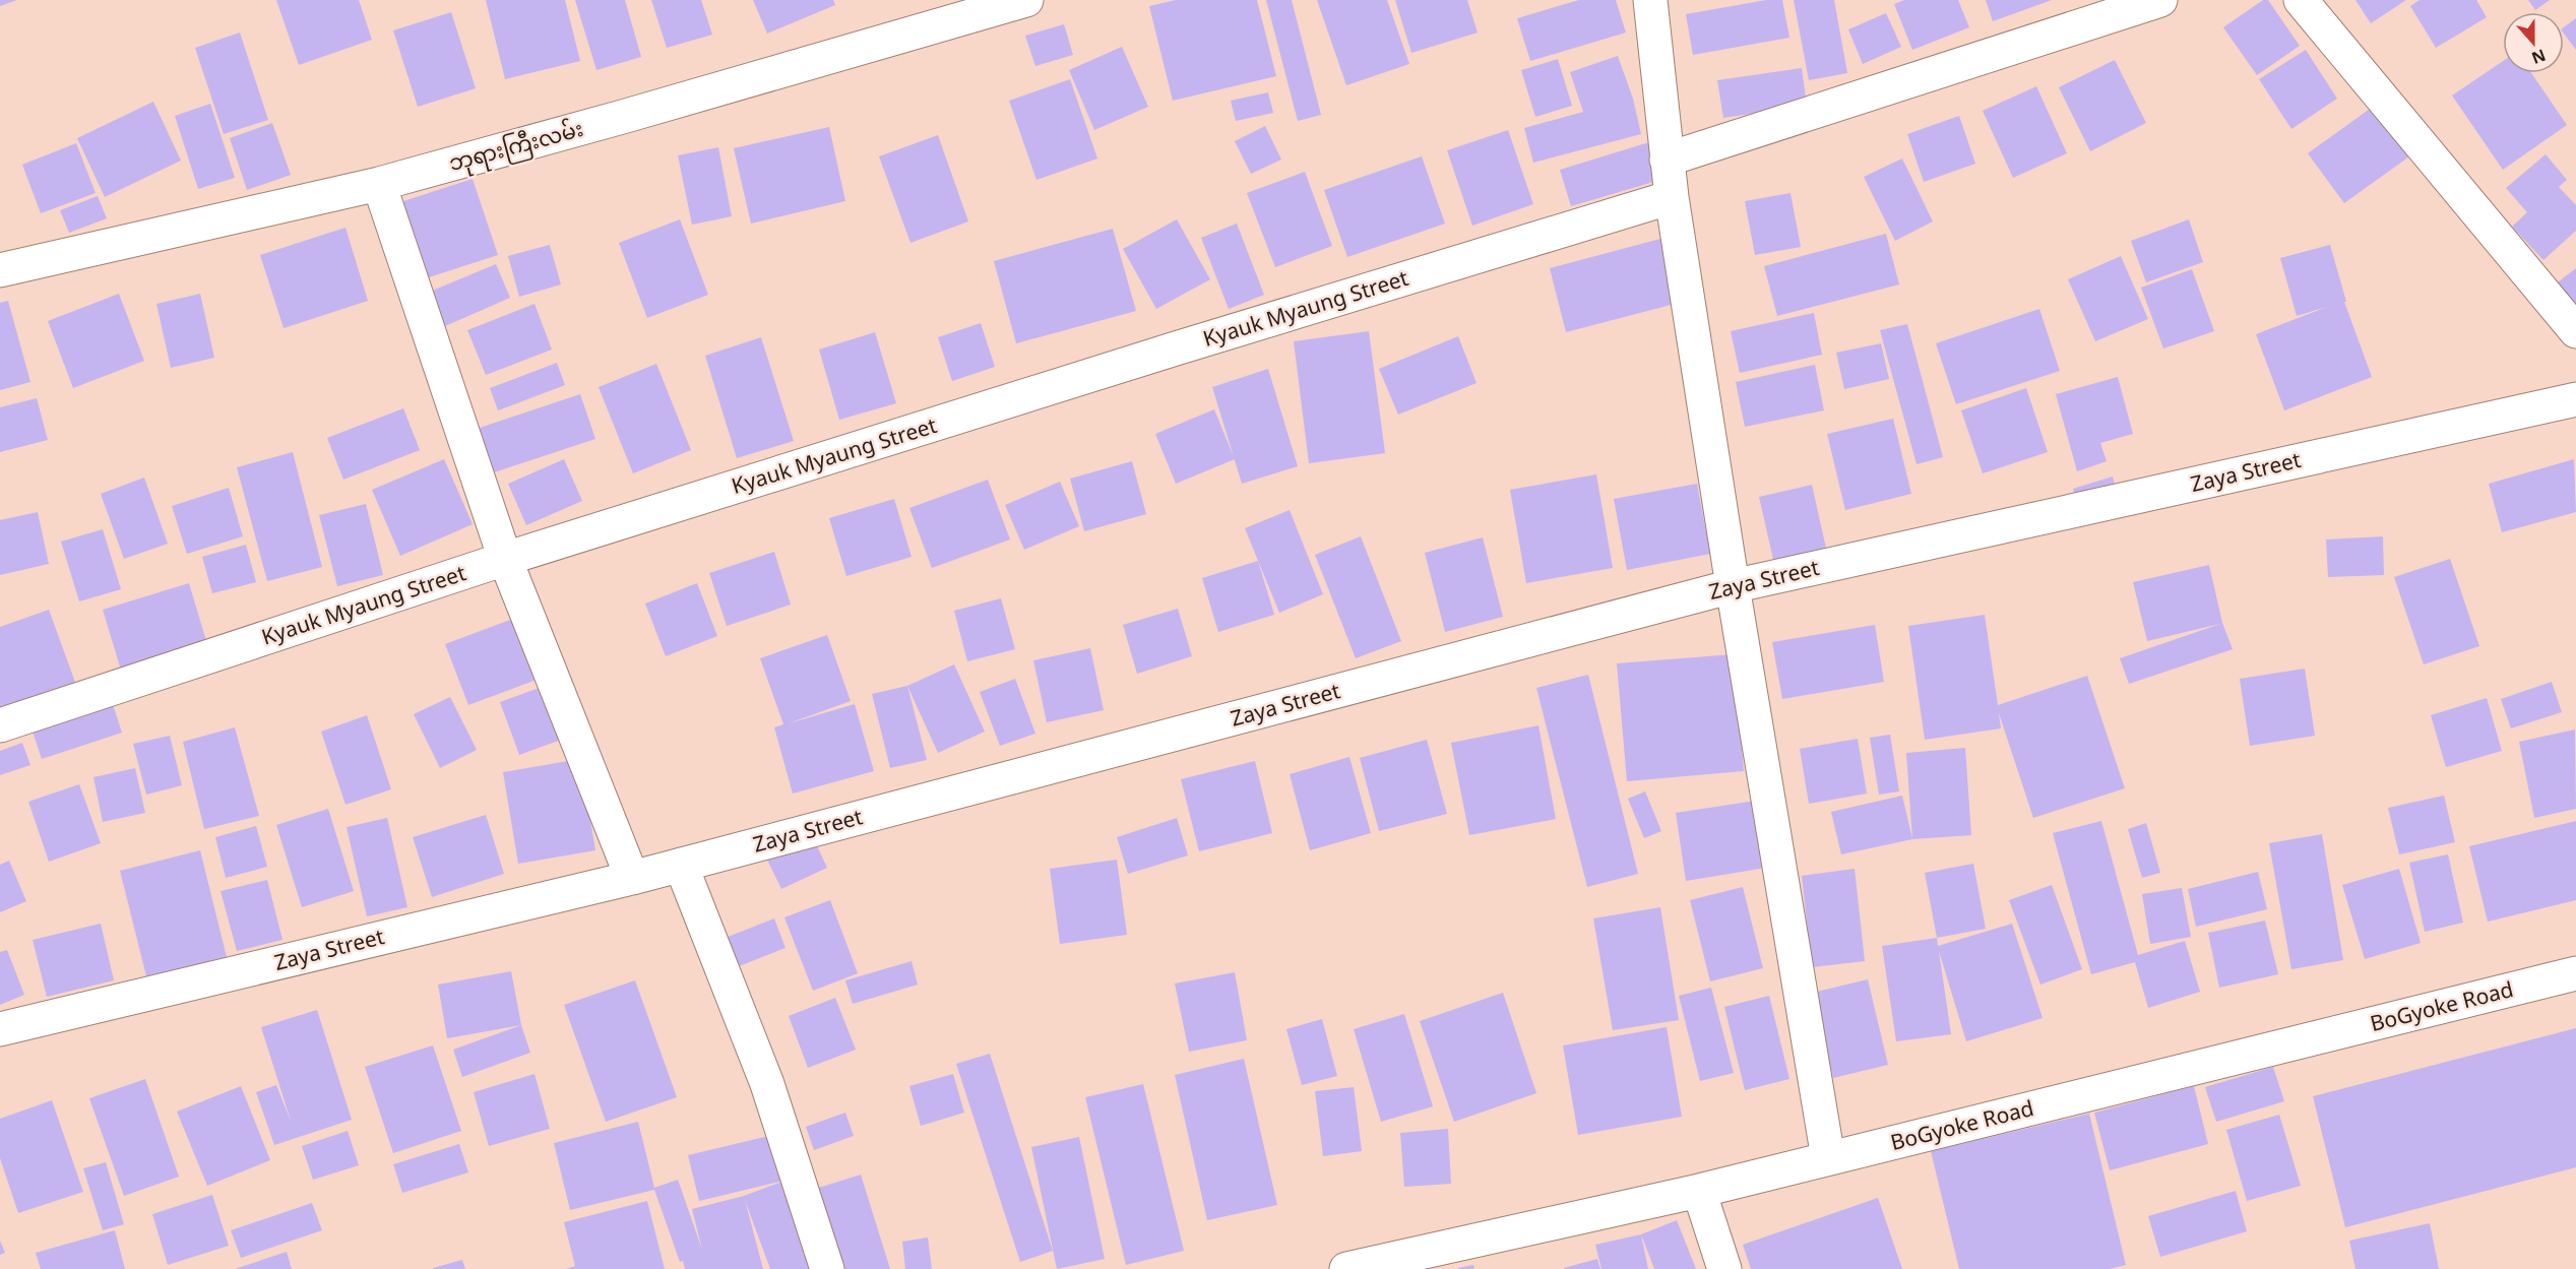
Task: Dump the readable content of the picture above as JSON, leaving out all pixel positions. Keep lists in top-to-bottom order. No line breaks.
{"streets":{"street":["ဘုရားကြီးလမ်း","Kyauk Myaung Street","Zaya Street","BoGyoke Road"]},"north":"bottom"}
